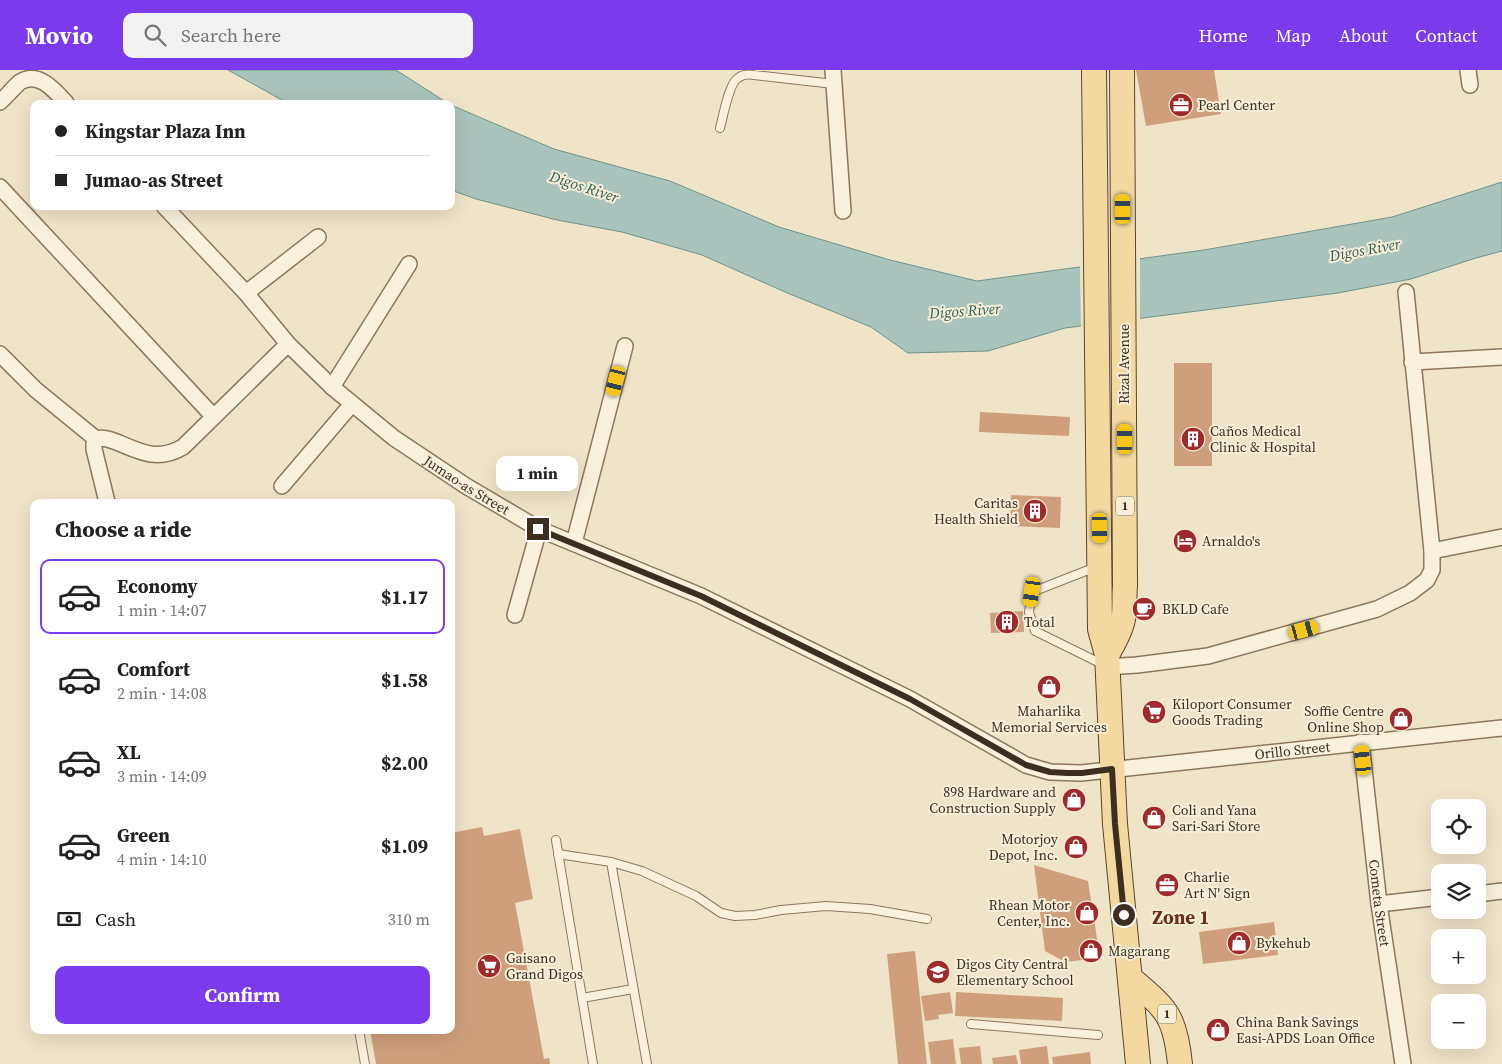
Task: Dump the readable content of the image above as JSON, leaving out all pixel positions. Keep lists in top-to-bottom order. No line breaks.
{"streets":{"main road":["Rizal Avenue","1"],"street":["Jumao-as Street","Orillo Street","Cometa Street"]},"crossings":[["Rizal Avenue","Jumao-as Street"],["Rizal Avenue","1"],["Rizal Avenue","Orillo Street"],["Jumao-as Street","Orillo Street"],["Orillo Street","Cometa Street"]],"districts":["Zone 1"],"water":["Digos River"],"places":{"office":["Pearl Center","Charlie Art N' Sign"],"building":["Caños Medical Clinic & Hospital","Caritas Health Shield","Total"],"hotel":["Arnaldo's"],"cafe":["BKLD Cafe"],"shop":["Maharlika Memorial Services","Soffie Centre Online Shop","898 Hardware and Construction Supply","Coli and Yana Sari-Sari Store","Motorjoy Depot, Inc.","Rhean Motor Center, Inc.","Bykehub","Magarang","China Bank Savings Easi-APDS Loan Office"],"supermarket":["Kiloport Consumer Goods Trading","Gaisano Grand Digos"],"school or university":["Digos City Central Elementary School"]},"page":{"header":"Movio","search":"Search here","nav":["Home","Map","About","Contact"],"banner":["Kingstar Plaza Inn","Jumao-as Street"],"bubble":"1 min","heading":"Choose a ride","list":[{"name":"Economy","note":"1 min · 14:07","value":"$1.17"},{"name":"Comfort","note":"2 min · 14:08","value":"$1.58"},{"name":"XL","note":"3 min · 14:09","value":"$2.00"},{"name":"Green","note":"4 min · 14:10","value":"$1.09"}],"map_buttons":["+","−"],"pay":["Cash","310 m"],"buttons":"Confirm"}}
